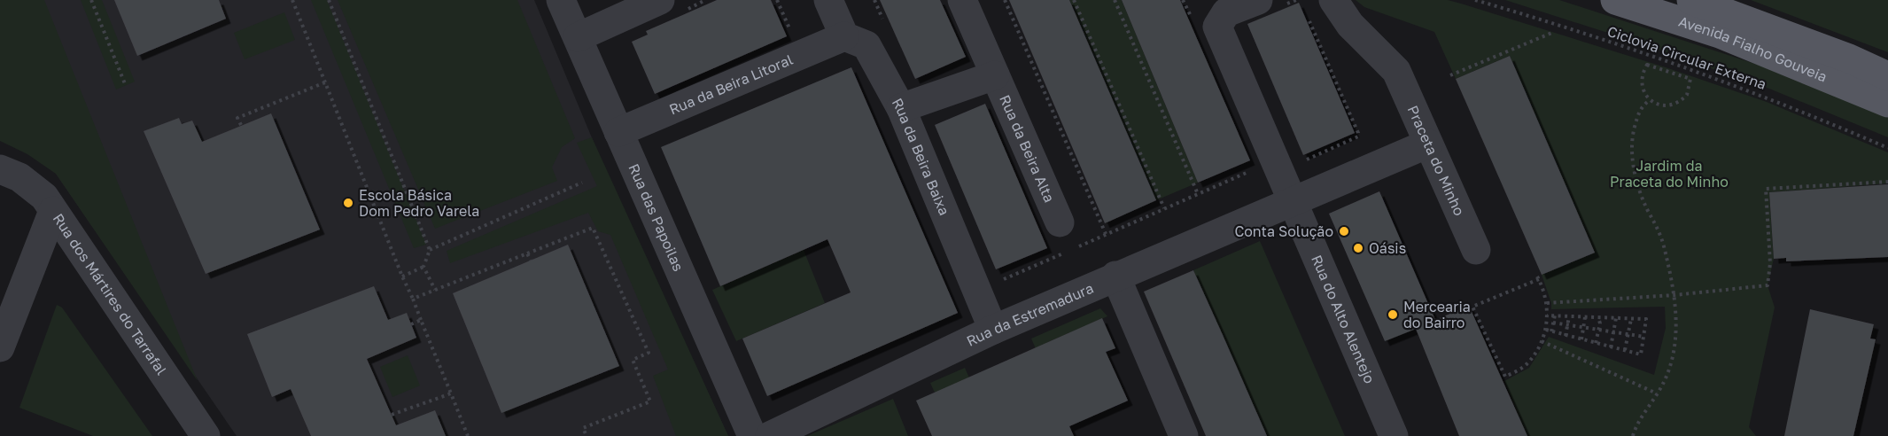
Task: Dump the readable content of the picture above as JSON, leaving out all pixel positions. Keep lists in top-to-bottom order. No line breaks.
{"streets":{"main road":["Avenida Fialho Gouveia"],"street":["Rua da Beira Litoral","Rua da Beira Alta","Rua da Beira Baixa","Praceta do Minho","Rua das Papoilas","Rua dos Mártires do Tarrafal","Rua da Estremadura","Rua do Alto Alentejo"],"path":["Ciclovia Circular Externa"]},"crossings":[["Rua da Beira Litoral","Rua da Beira Baixa"],["Rua da Beira Litoral","Rua das Papoilas"],["Rua da Beira Baixa","Rua da Estremadura"],["Praceta do Minho","Rua da Estremadura"],["Rua da Estremadura","Rua do Alto Alentejo"]],"parks":["Jardim da Praceta do Minho"],"places":["Escola Básica Dom Pedro Varela","Conta Solução","Oásis","Mercearia do Bairro"]}
